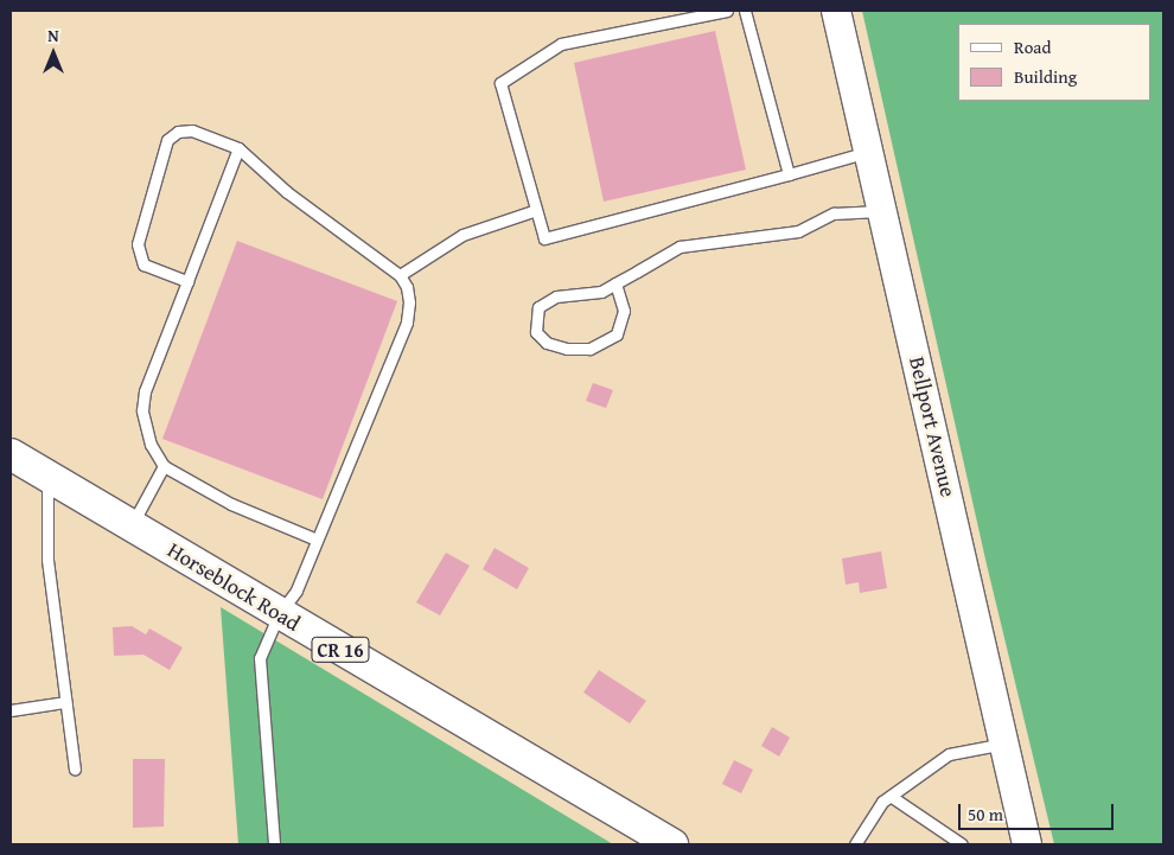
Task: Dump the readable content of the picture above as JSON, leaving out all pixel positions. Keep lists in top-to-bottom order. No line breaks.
{"streets":{"main road":["Bellport Avenue","Horseblock Road","CR 16"]},"legend":["Road","Building"],"scale_bar":"50 m","north":"top"}
